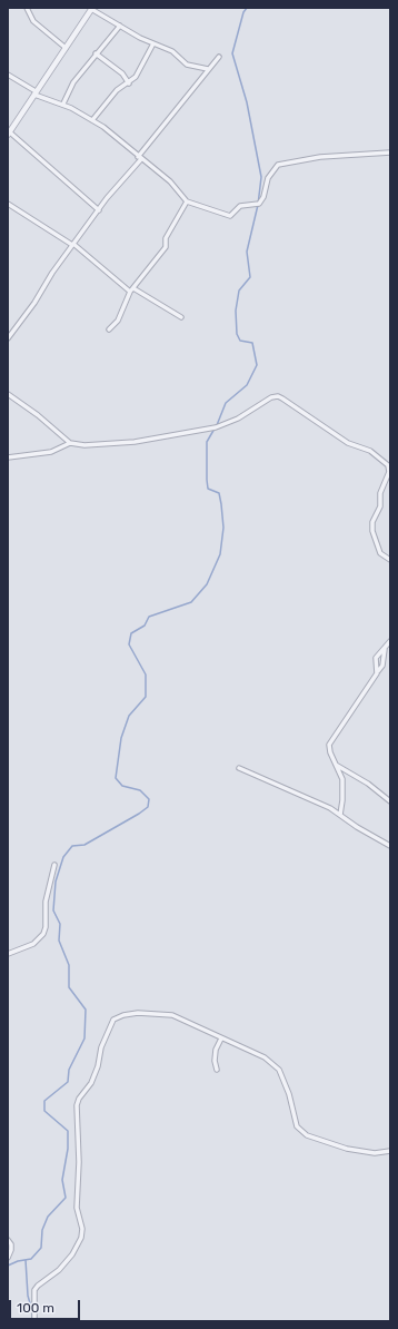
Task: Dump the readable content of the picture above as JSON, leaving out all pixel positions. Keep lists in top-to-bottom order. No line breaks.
{"scale_bar":"100 m"}
